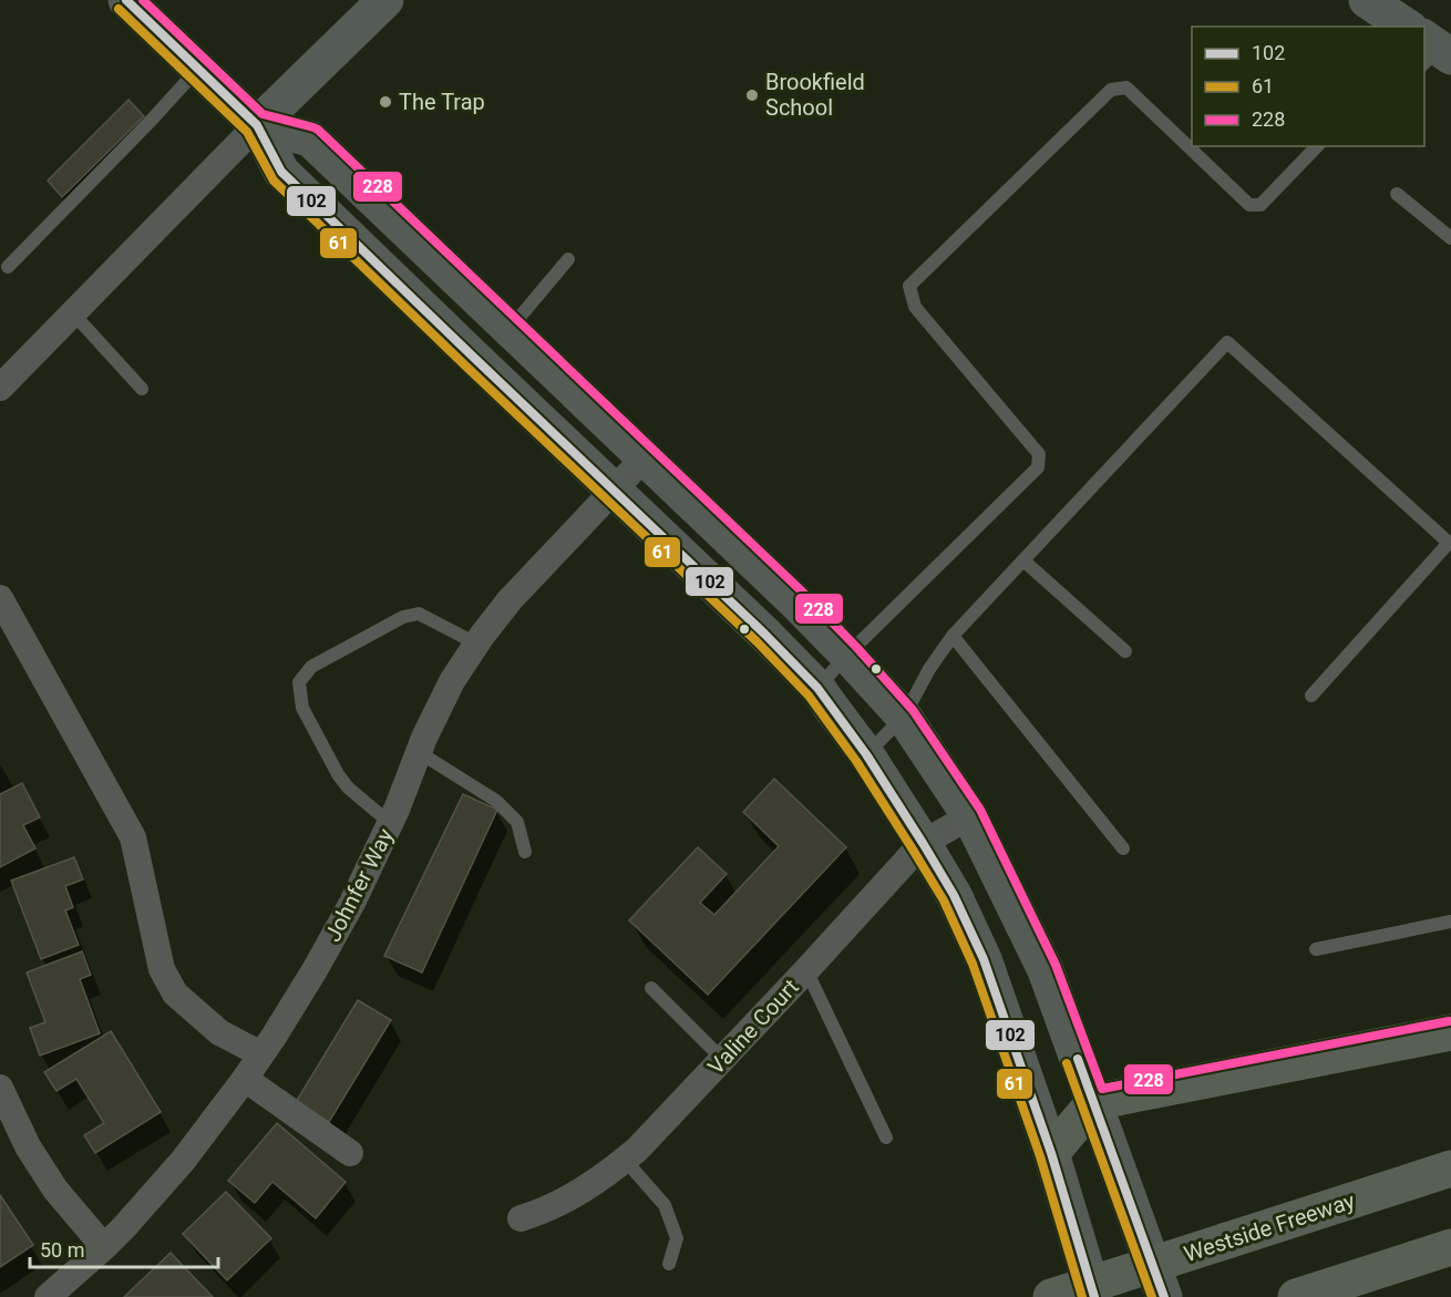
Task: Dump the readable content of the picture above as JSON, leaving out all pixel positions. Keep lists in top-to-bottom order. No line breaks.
{"streets":{"highway":["Westside Freeway"],"street":["Johnfer Way","Valine Court"]},"places":["Brookfield School","The Trap"],"lines":["transit line 102","transit line 228","transit line 61"],"legend":["102","61","228"],"scale_bar":"50 m"}
